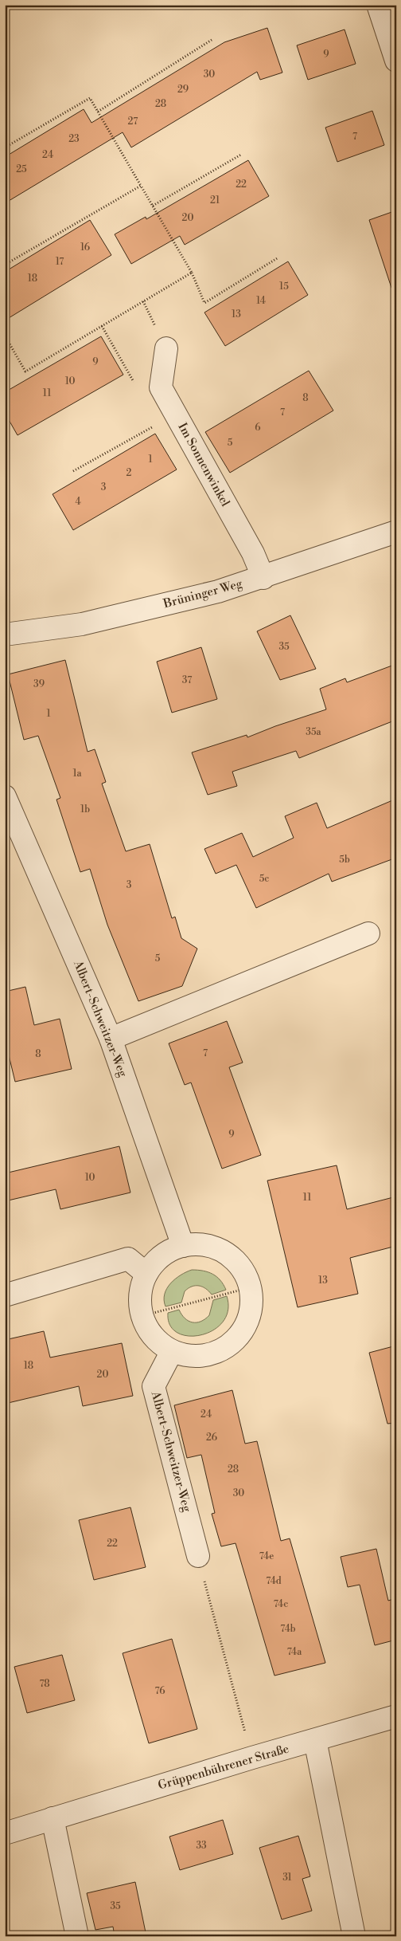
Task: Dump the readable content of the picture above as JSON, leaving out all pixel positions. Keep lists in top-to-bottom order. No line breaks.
{"streets":{"street":["Im Sonnenwinkel","Brüninger Weg","Albert-Schweitzer-Weg","Grüppenbührener Straße"]},"crossings":[["Im Sonnenwinkel","Brüninger Weg"]],"house_numbers":["9","30","29","28","27","7","23","24","25","22","21","20","16","17","18","15","14","13","9","10","11","8","7","6","5","1","2","3","4","35","37","39","1","35a","1a","1b","5b","5c","3","5","7","8","9","10","11","13","18","20","24","26","28","30","22","74e","74d","74c","74b","74a","78","76","33","31","35"]}
